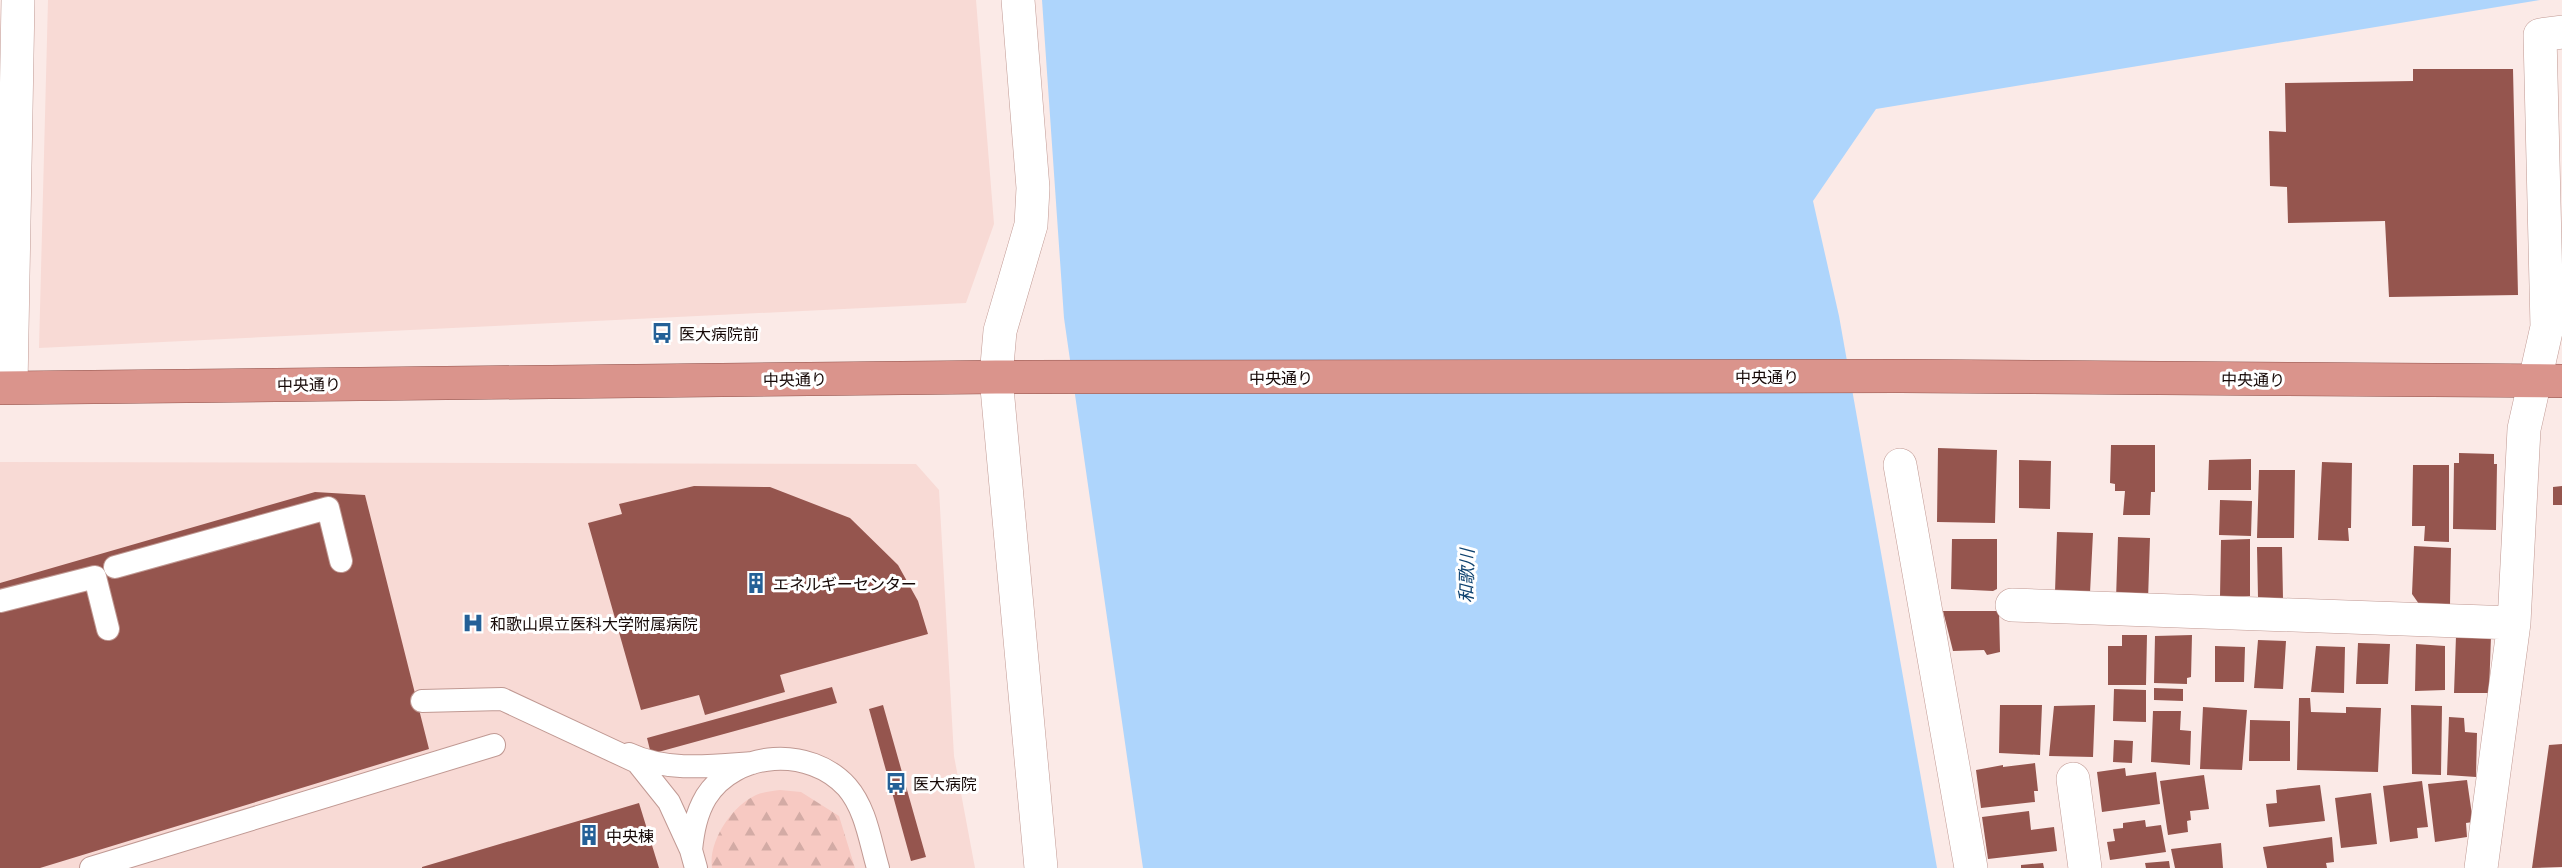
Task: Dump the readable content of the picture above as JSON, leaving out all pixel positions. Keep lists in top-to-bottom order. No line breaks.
{"streets":{"highway":["中央通り"]},"water":["和歌川"],"places":{"bus stop":["医大病院前","医大病院"],"building":["エネルギーセンター","中央棟"],"hospital":["和歌山県立医科大学附属病院"]}}
